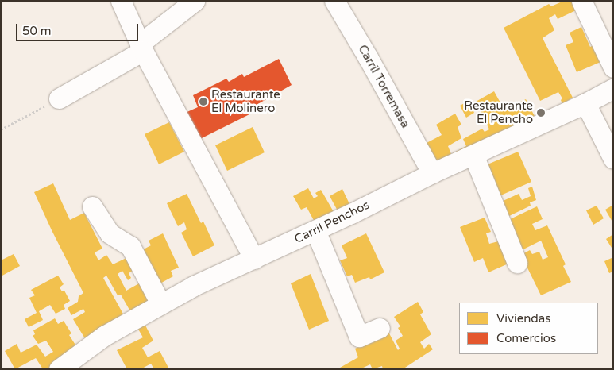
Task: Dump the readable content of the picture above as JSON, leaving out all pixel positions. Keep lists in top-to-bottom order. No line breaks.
{"streets":{"street":["Carril Torremasa","Carril Penchos"]},"crossings":[["Carril Torremasa","Carril Penchos"]],"places":["Restaurante El Molinero","Restaurante El Pencho"],"legend":["Viviendas","Comercios"],"scale_bar":"50 m"}
